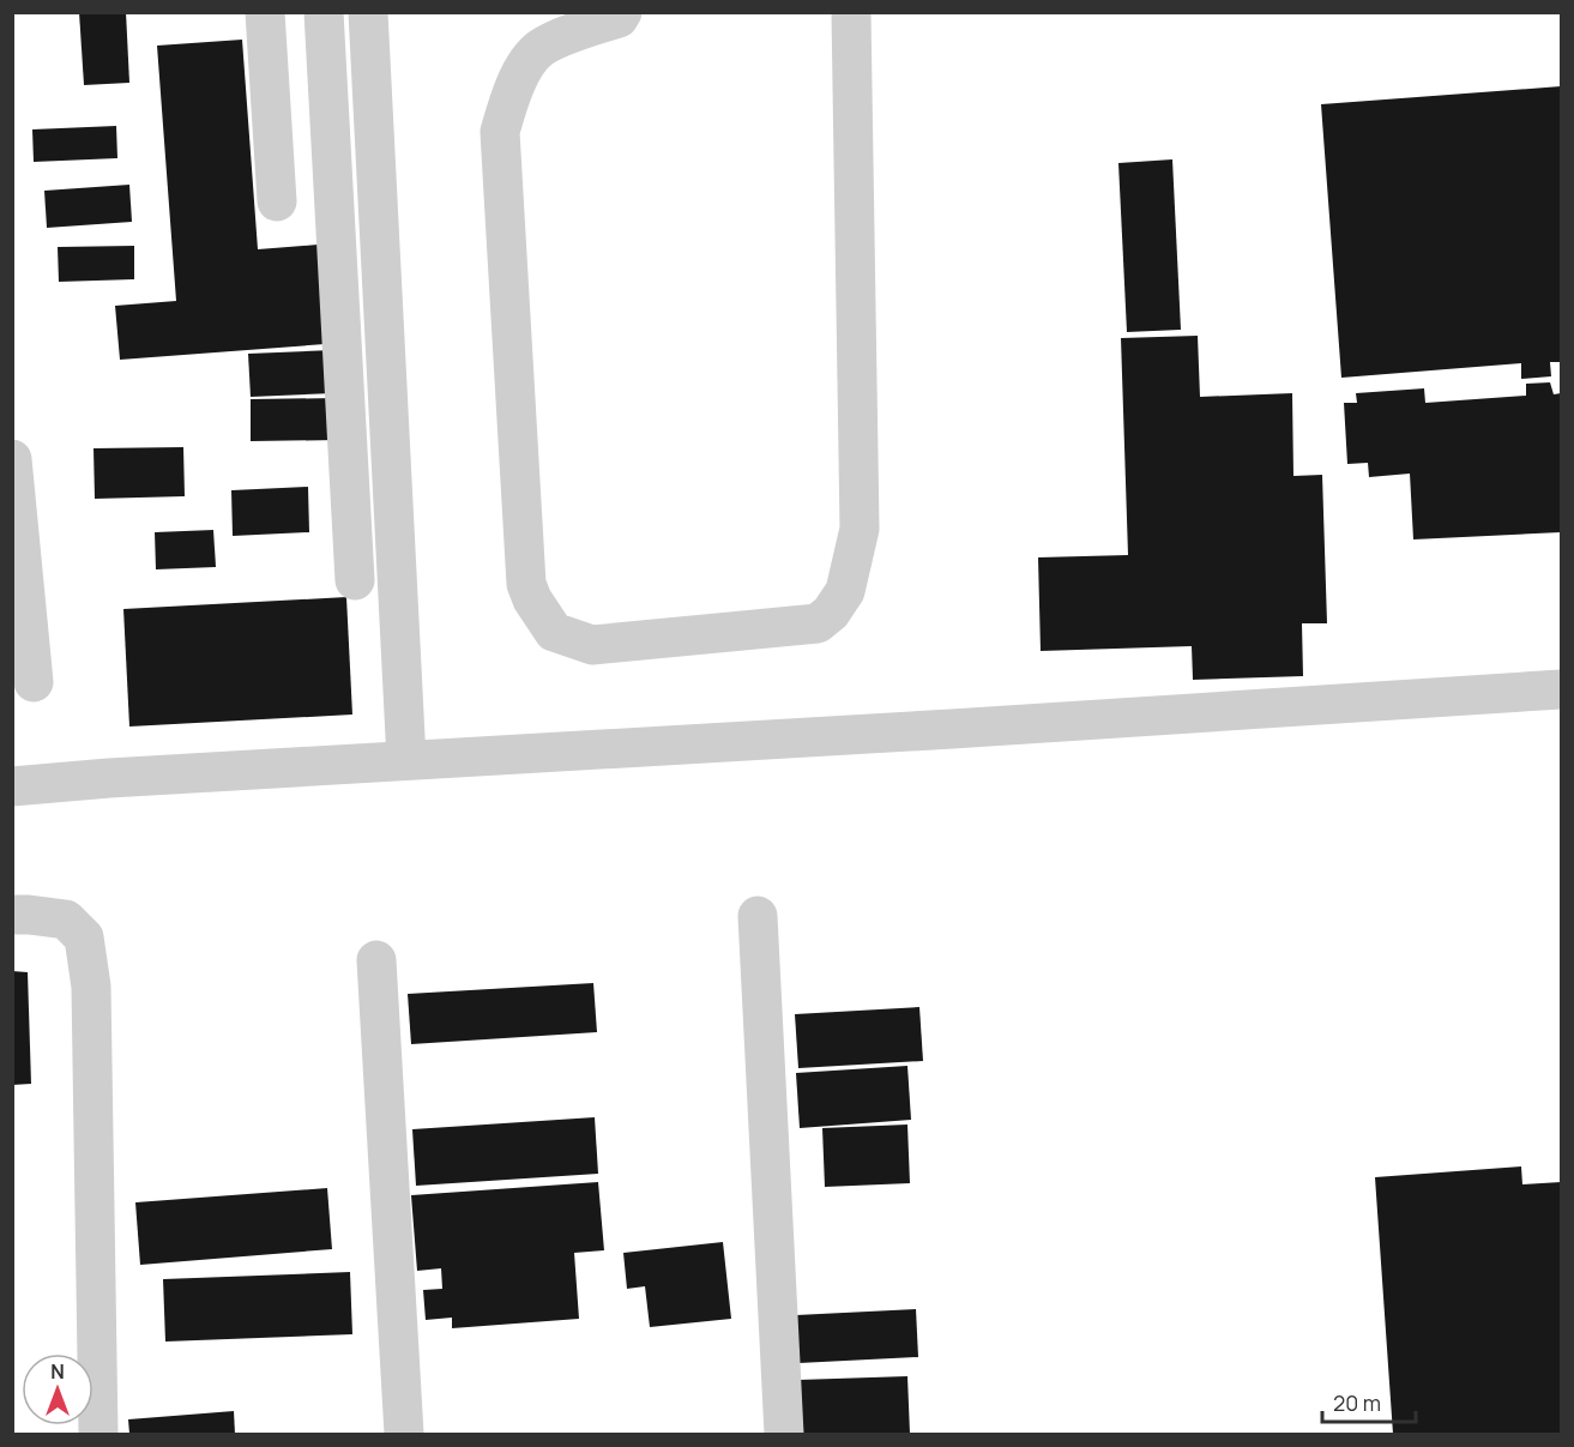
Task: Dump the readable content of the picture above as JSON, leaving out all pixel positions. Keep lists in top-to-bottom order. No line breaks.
{"scale_bar":"20 m","north":"top"}
